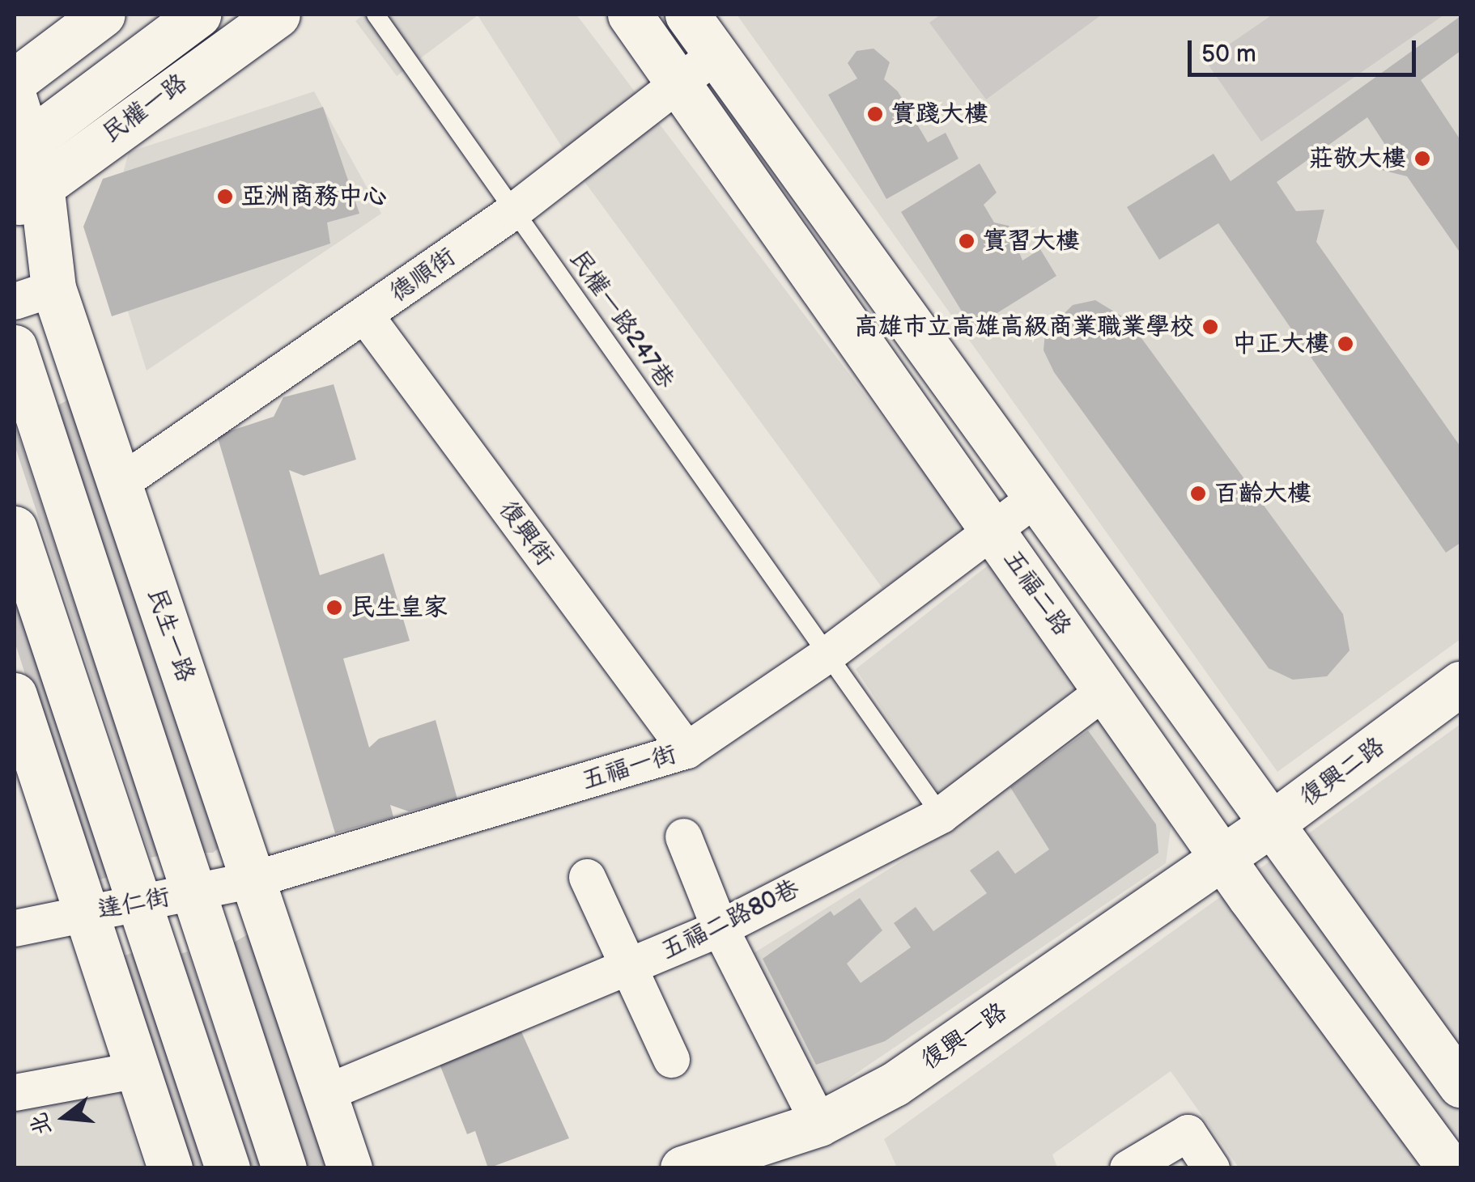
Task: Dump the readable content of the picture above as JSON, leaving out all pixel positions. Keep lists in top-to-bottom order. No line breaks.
{"streets":{"street":["民權一路","德順街","復興街","五福二路","民生一路","五福一街","復興二路","達仁街","五福二路80巷","復興一路"],"lane":["民權一路247巷"]},"crossings":[["民權一路","民生一路"],["德順街","民權一路247巷"],["德順街","復興街"],["德順街","五福二路"],["德順街","民生一路"],["民權一路247巷","五福一街"],["民權一路247巷","五福二路80巷"],["復興街","五福一街"],["五福二路","五福一街"],["五福二路","復興二路"],["五福二路","五福二路80巷"],["五福二路","復興一路"],["民生一路","五福一街"],["民生一路","達仁街"],["民生一路","五福二路80巷"],["五福一街","達仁街"],["復興二路","復興一路"]],"places":["實踐大樓","莊敬大樓","亞洲商務中心","實習大樓","高雄市立高雄高級商業職業學校","中正大樓","百齡大樓","民生皇家"],"scale_bar":"50 m","north":"left"}
